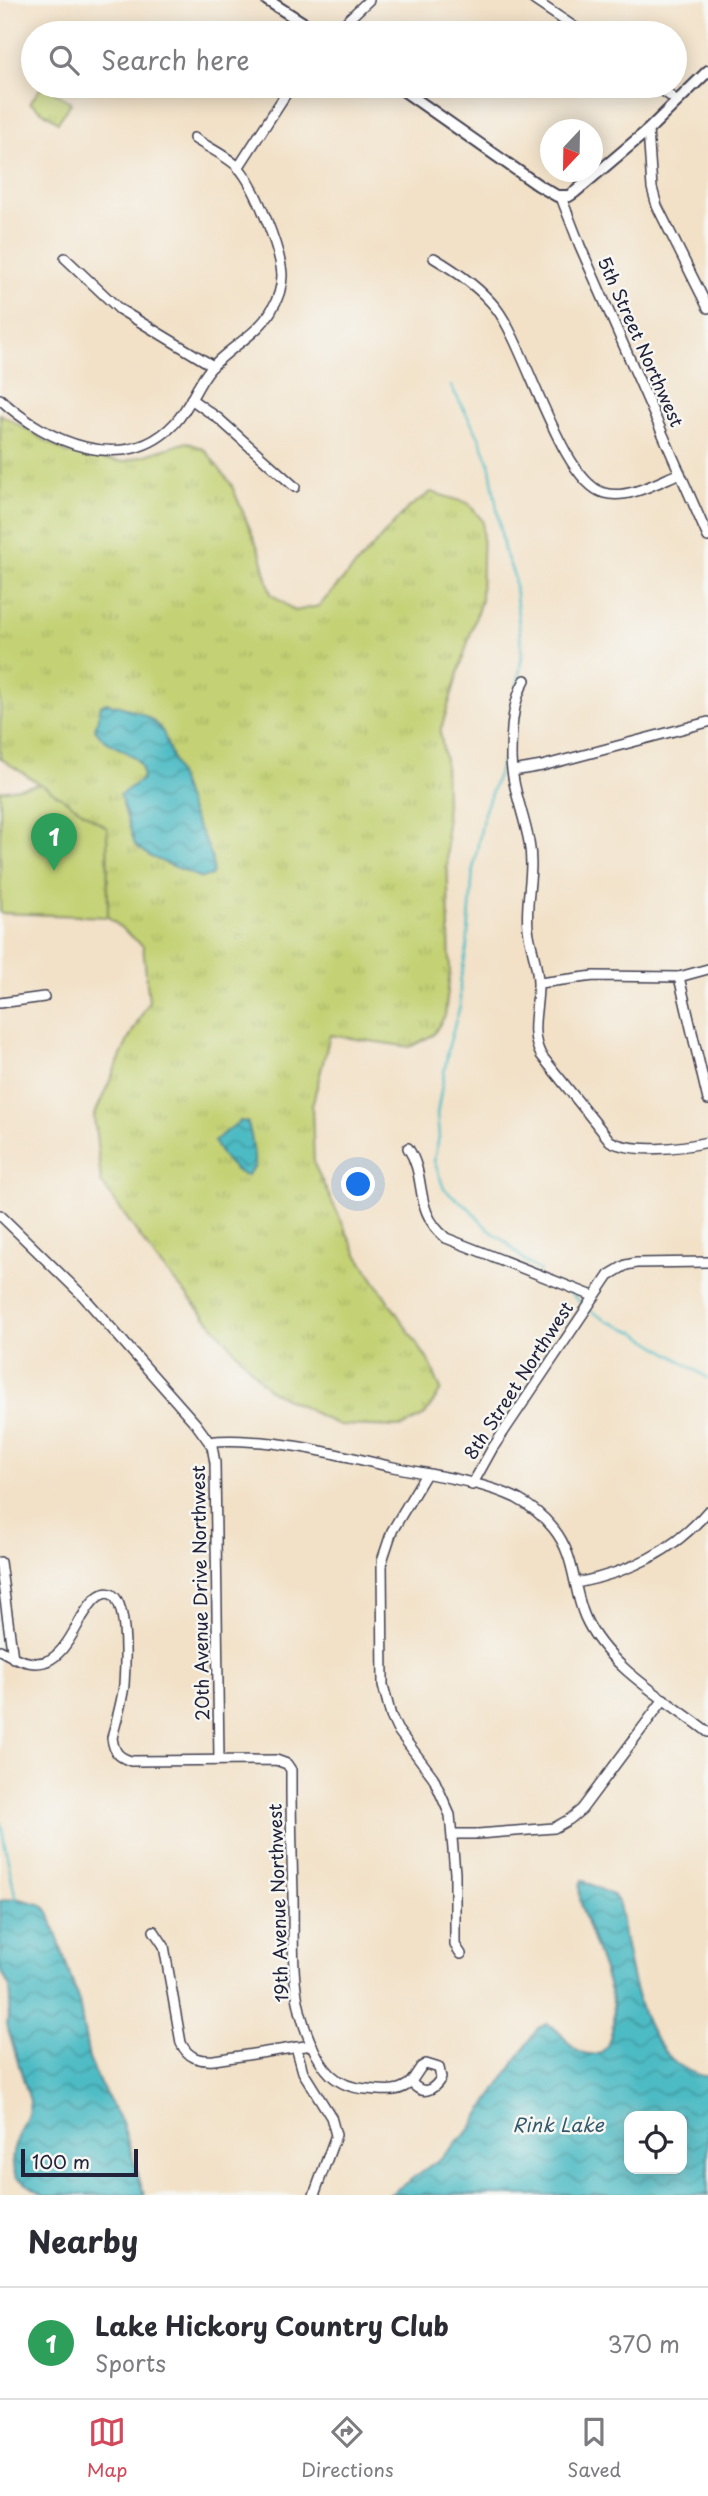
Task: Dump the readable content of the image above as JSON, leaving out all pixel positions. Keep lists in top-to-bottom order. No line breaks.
{"streets":{"street":["5th Street Northwest","8th Street Northwest","20th Avenue Drive Northwest","19th Avenue Northwest"]},"crossings":[["20th Avenue Drive Northwest","19th Avenue Northwest"]],"water":["Rink Lake"],"scale_bar":"100 m","north":"bottom","page":{"search":"Search here","pins":"1","scale":"100 m","heading":"Nearby","list":[{"mark":"1","name":"Lake Hickory Country Club","note":"Sports","value":"370 m"}],"nav":["Map","Directions","Saved"]}}
